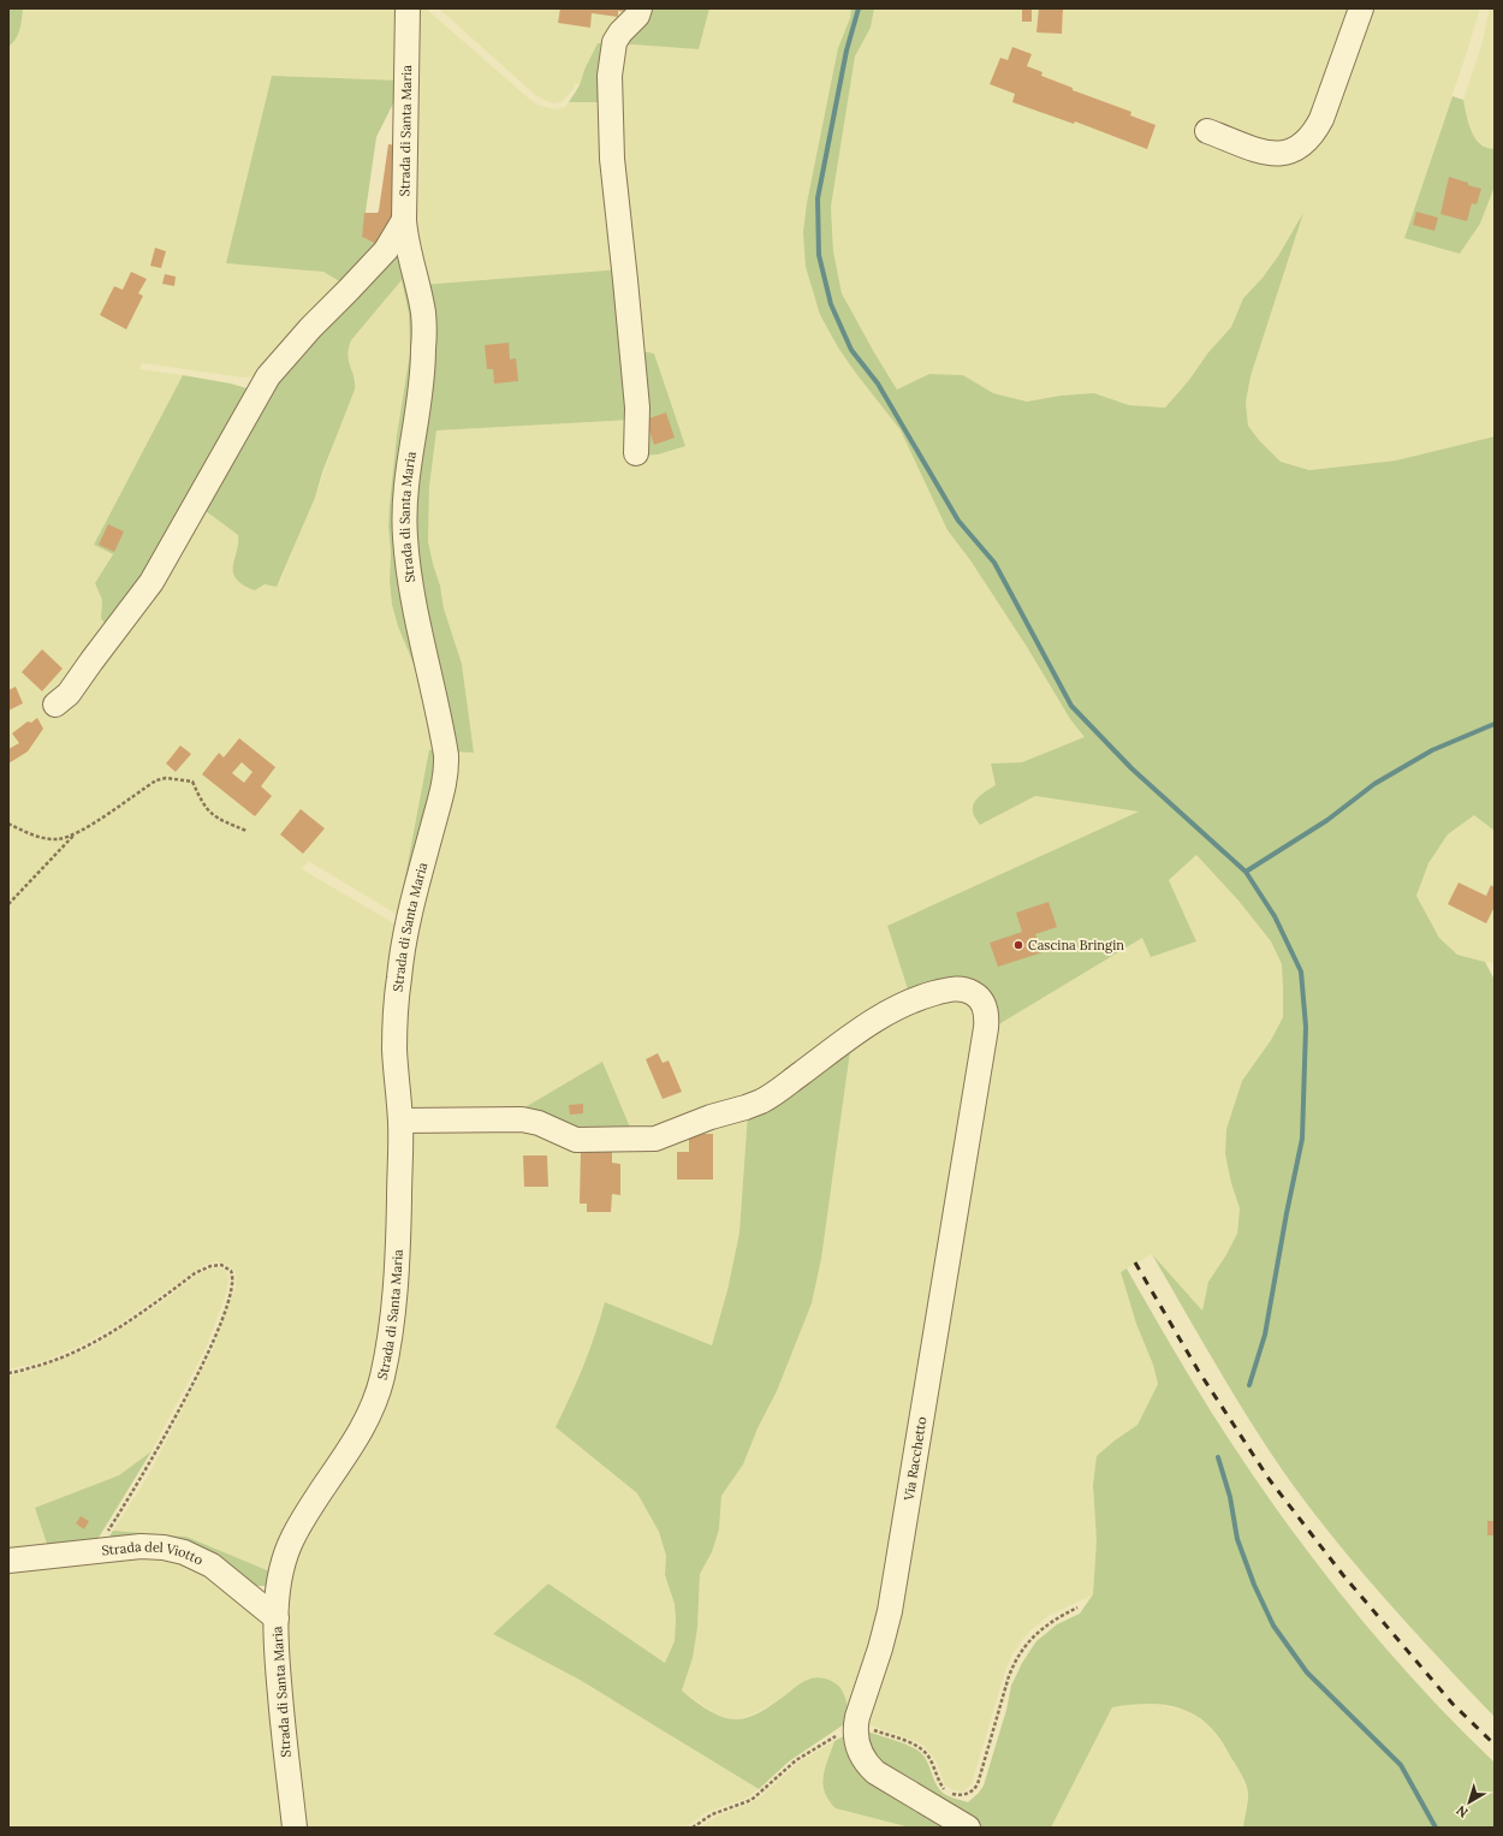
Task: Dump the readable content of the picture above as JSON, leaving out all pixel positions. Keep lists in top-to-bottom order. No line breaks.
{"streets":{"street":["Strada di Santa Maria","Via Racchetto","Strada del Viotto"]},"crossings":[["Strada di Santa Maria","Via Racchetto"],["Strada di Santa Maria","Strada del Viotto"]],"places":["Cascina Bringin"],"north":"bottom left"}
